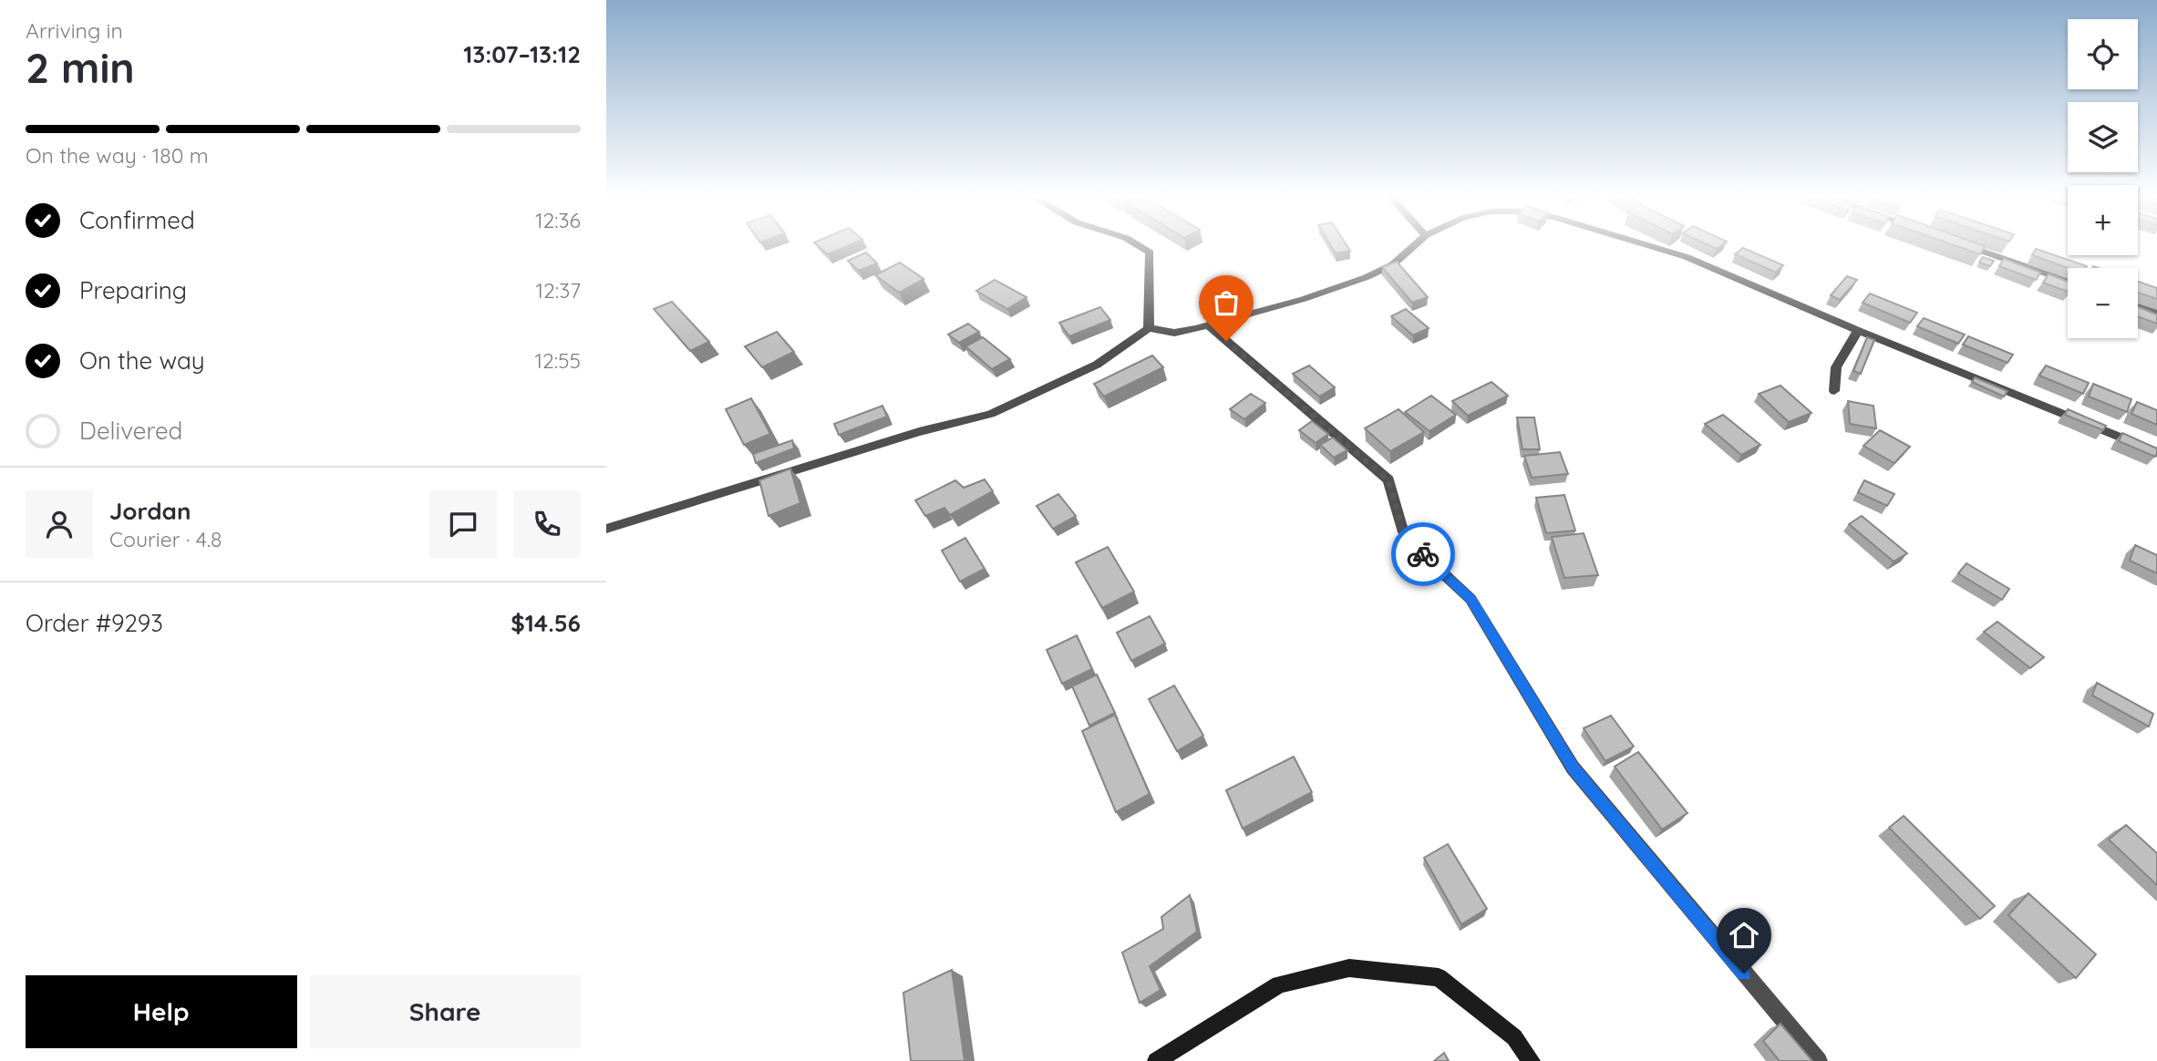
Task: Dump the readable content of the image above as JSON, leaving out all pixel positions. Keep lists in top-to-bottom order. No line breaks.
{"page":{"heading":["2 min","Arriving in","13:07–13:12"],"panel":["Jordan","Courier · 4.8","Order #9293","$14.56"],"map_buttons":["+","−"],"bar":"On the way · 180 m","list":[["Confirmed","12:36"],["Preparing","12:37"],["On the way","12:55"],"Delivered"],"buttons":["Help","Share"]}}
